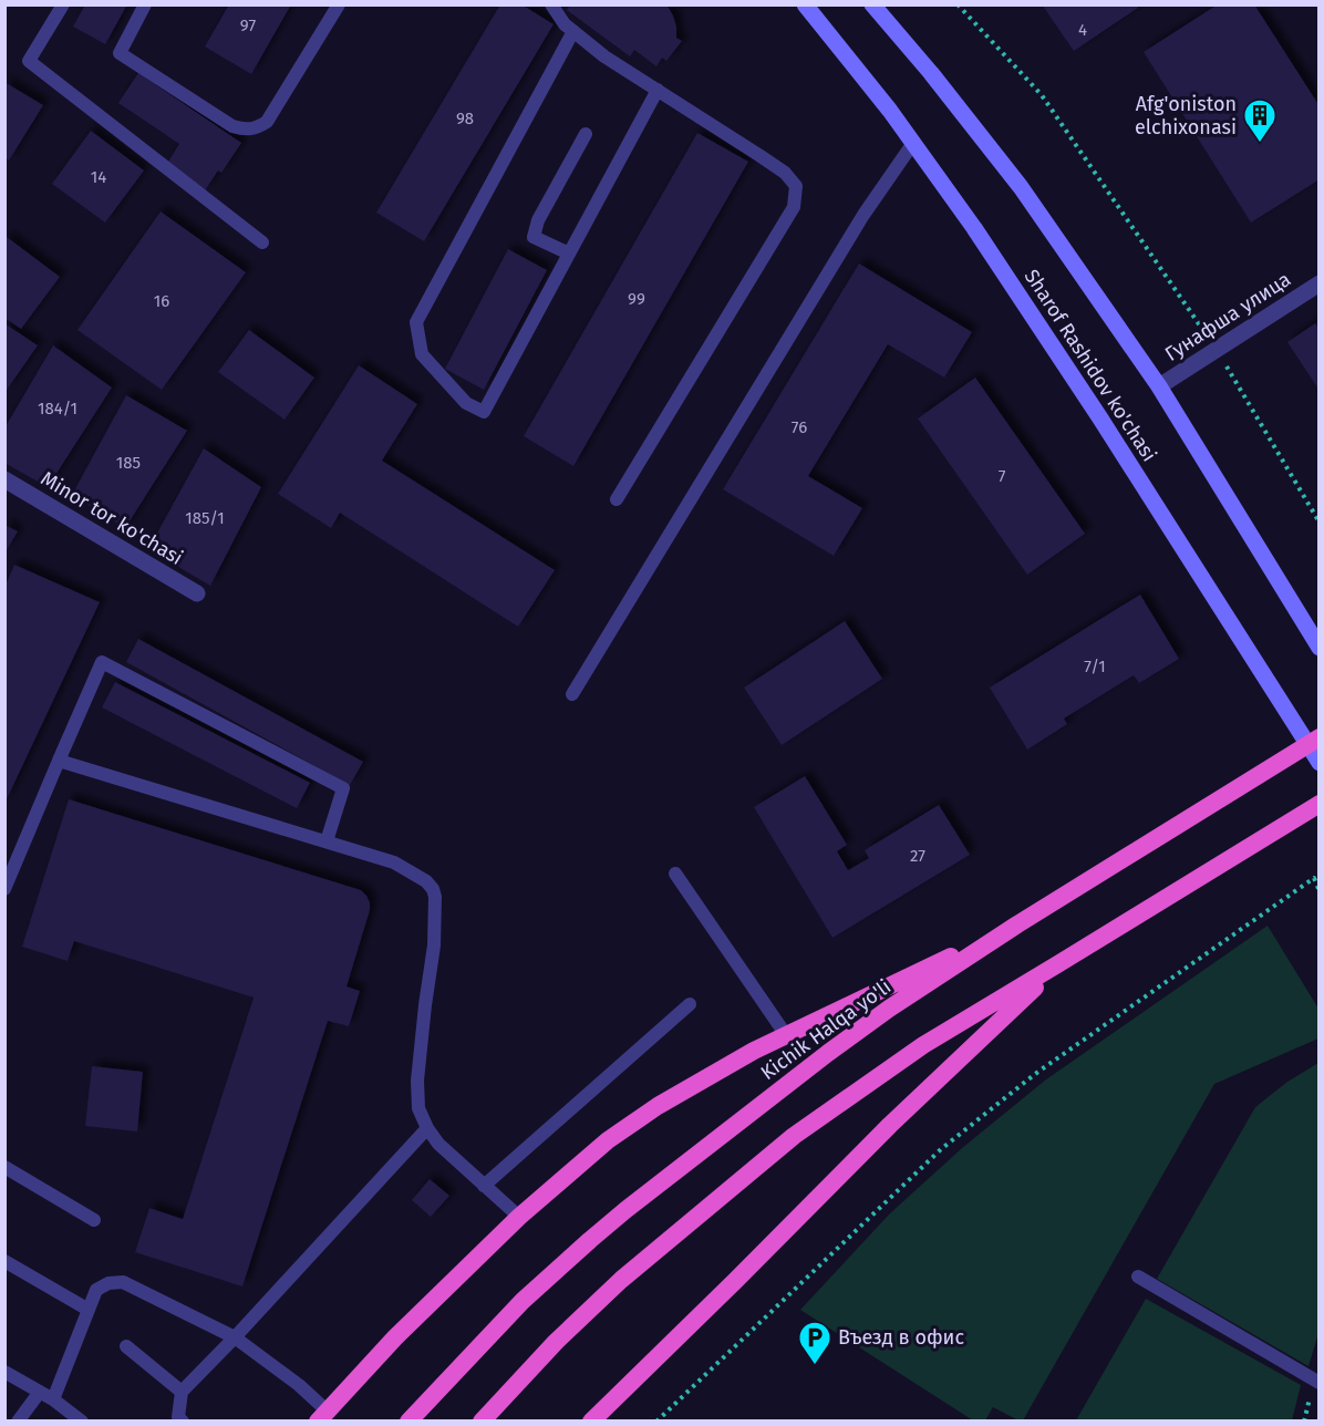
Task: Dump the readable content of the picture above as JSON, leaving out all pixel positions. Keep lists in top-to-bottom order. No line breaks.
{"streets":{"highway":["Kichik Halqa yo'li"],"main road":["Sharof Rashidov ko'chasi"],"street":["Гунафша улица","Minor tor ko'chasi"]},"crossings":[["Гунафша улица","Sharof Rashidov ko'chasi"],["Sharof Rashidov ko'chasi","Kichik Halqa yo'li"]],"places":{"building":["Afg'oniston elchixonasi"],"parking":["Въезд в офис"]},"house_numbers":["97","4","98","14","99","16","184/1","76","185","7","185/1","7/1","27"]}
